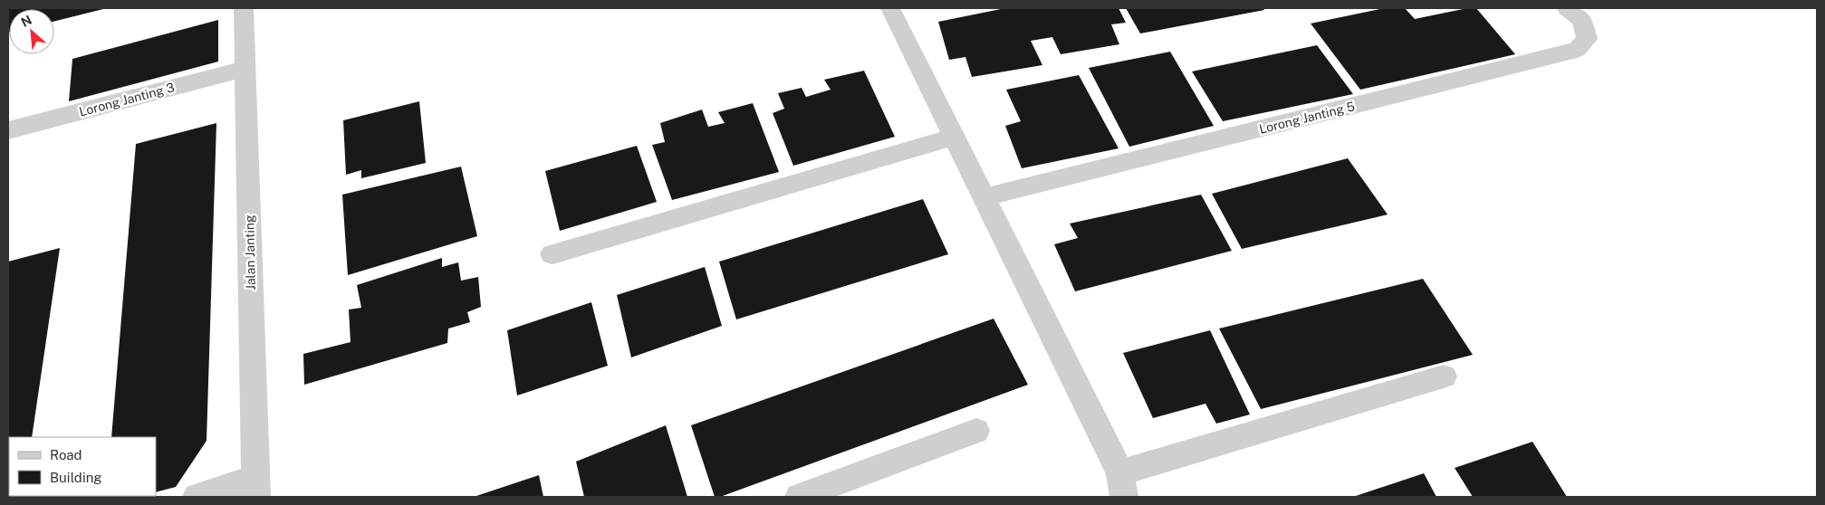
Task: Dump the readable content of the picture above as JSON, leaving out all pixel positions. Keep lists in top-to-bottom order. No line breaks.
{"streets":{"street":["Lorong Janting 3","Lorong Janting 5","Jalan Janting"]},"crossings":[["Lorong Janting 3","Jalan Janting"]],"legend":["Road","Building"],"north":"top left"}
